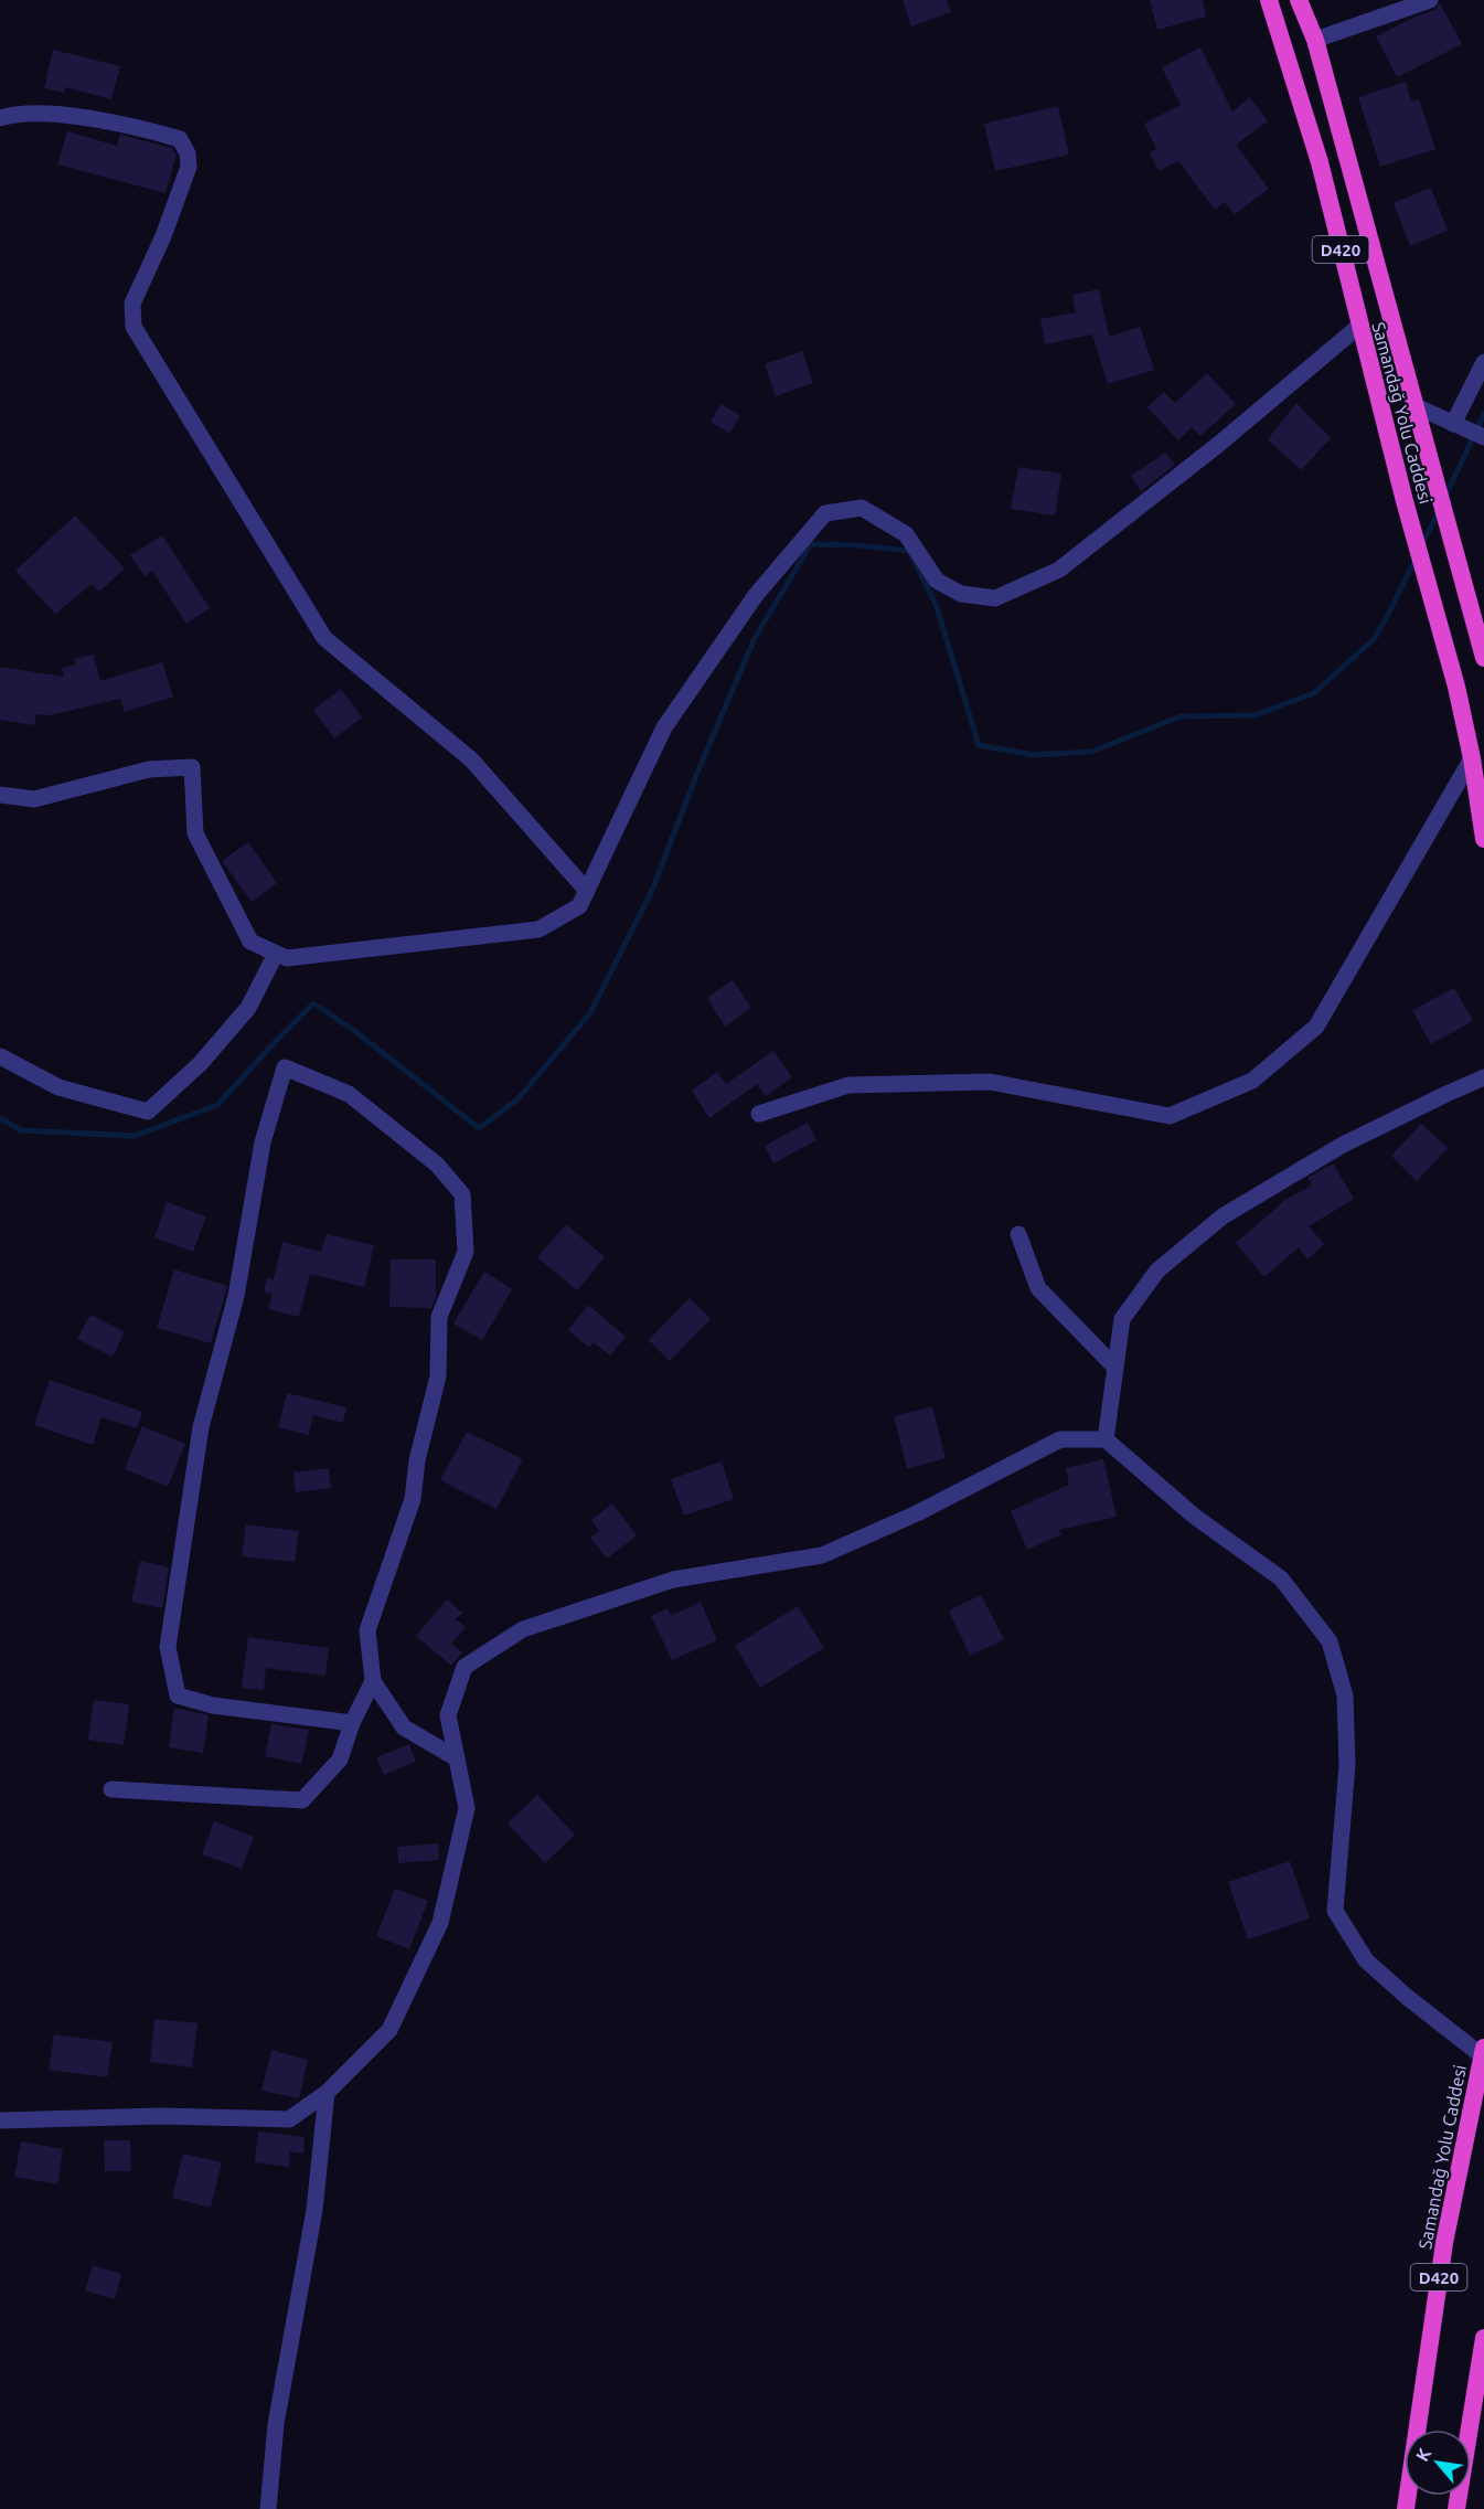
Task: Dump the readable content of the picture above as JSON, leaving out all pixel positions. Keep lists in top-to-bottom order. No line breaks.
{"streets":{"highway":["D420","Samandağ Yolu Caddesi"]},"north":"top left"}
